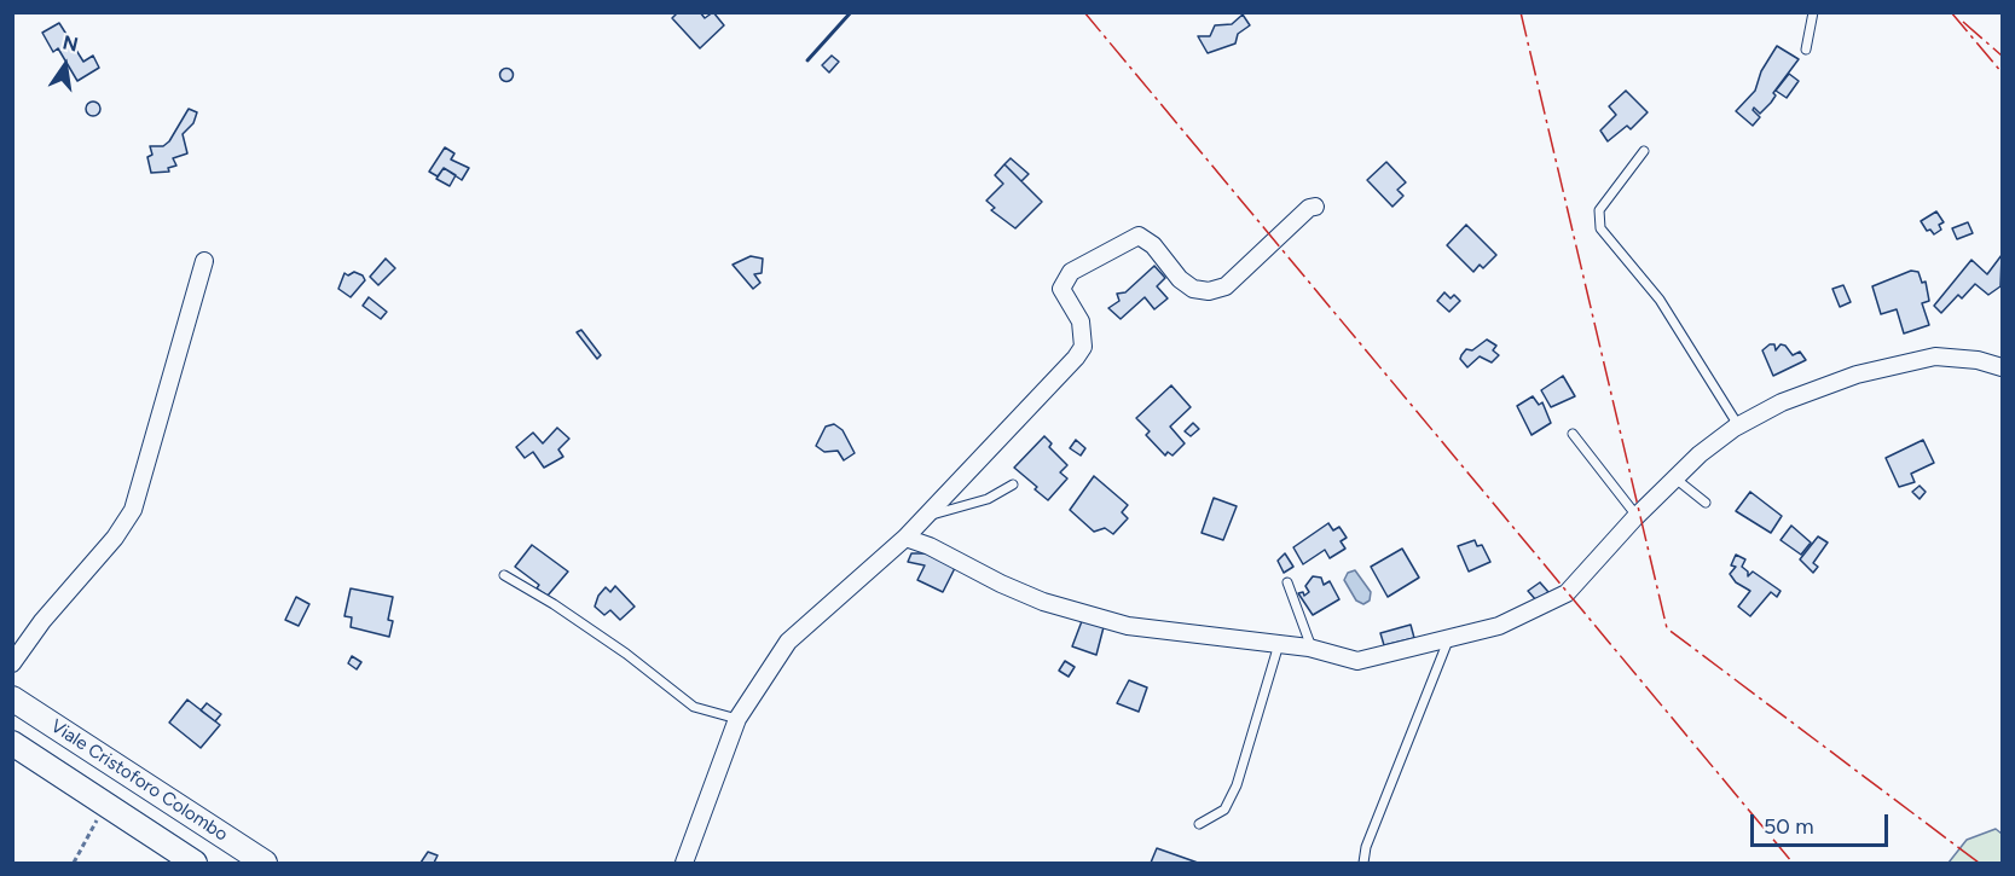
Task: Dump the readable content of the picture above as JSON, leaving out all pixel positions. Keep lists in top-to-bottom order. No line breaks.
{"streets":{"main road":["Viale Cristoforo Colombo"]},"scale_bar":"50 m","north":"top"}
